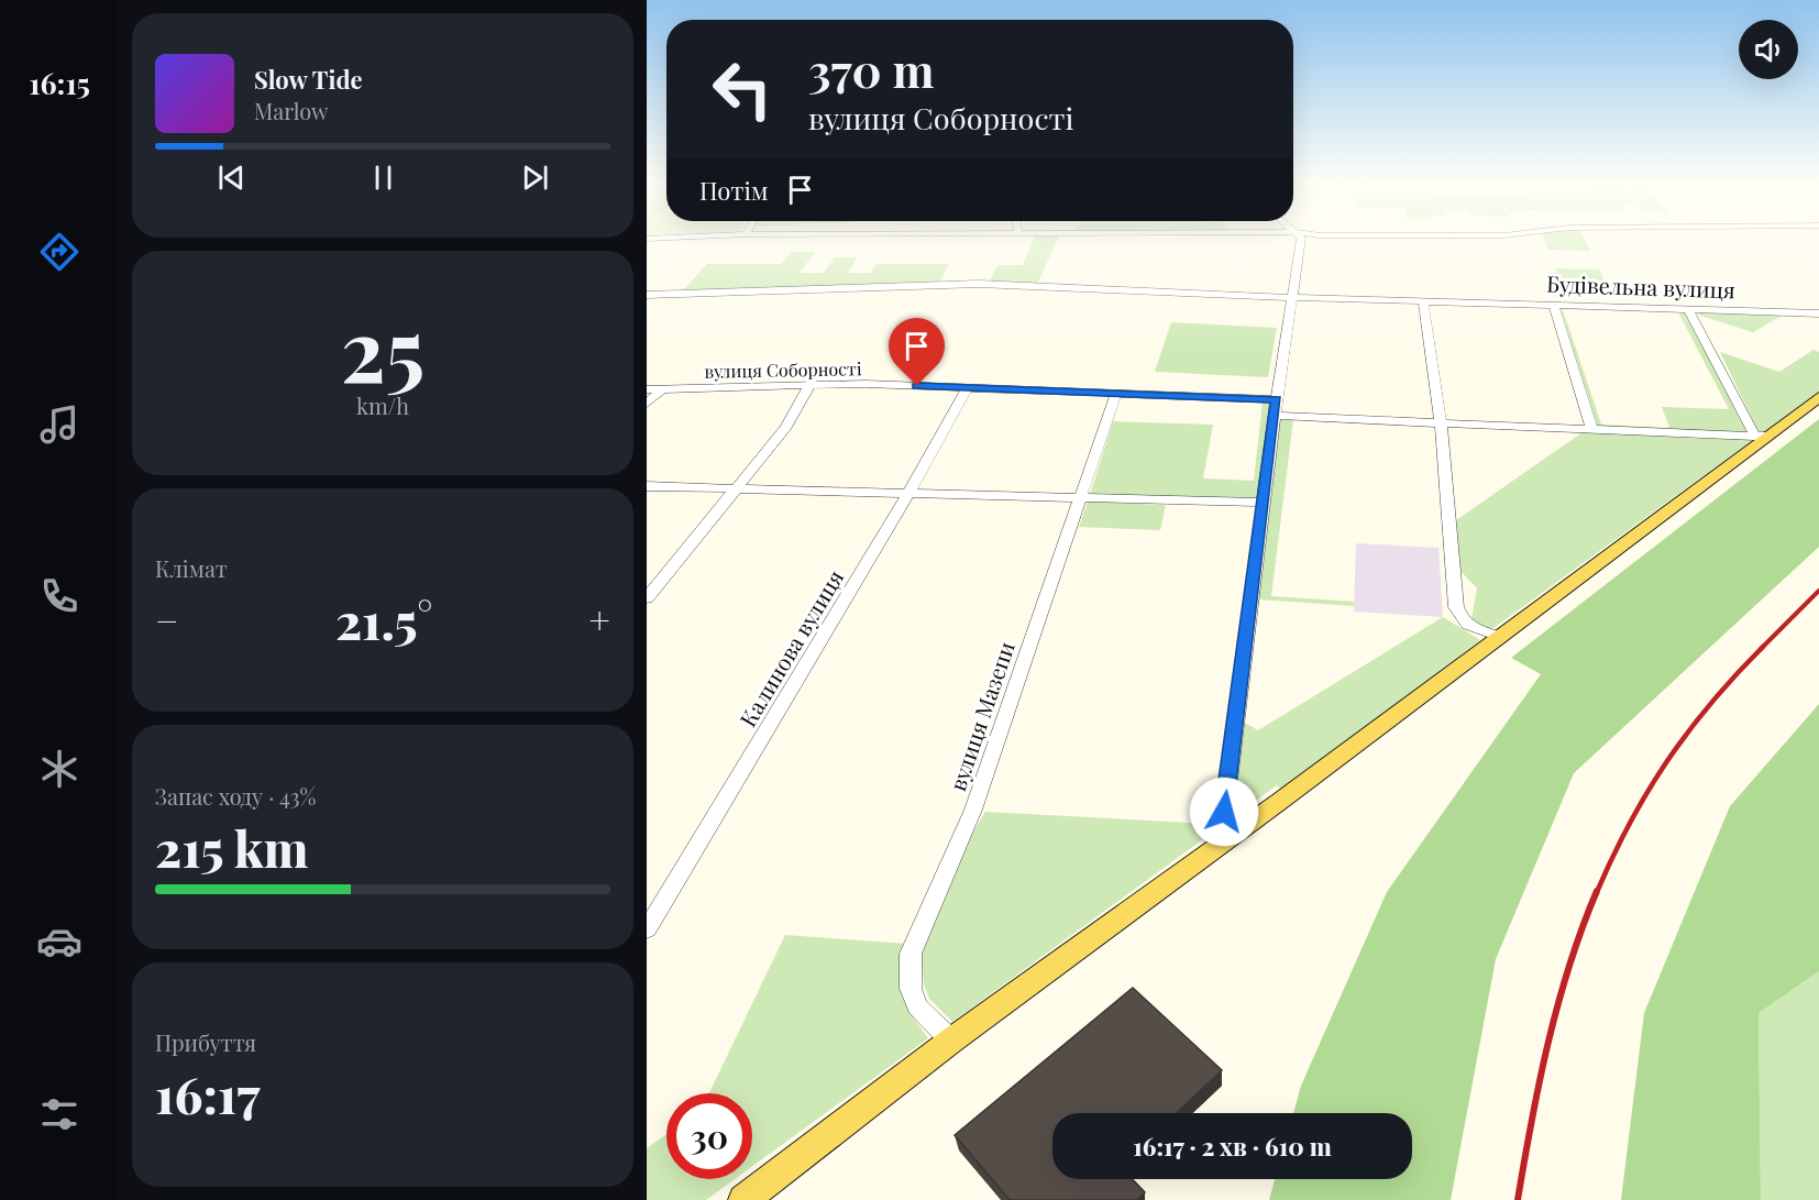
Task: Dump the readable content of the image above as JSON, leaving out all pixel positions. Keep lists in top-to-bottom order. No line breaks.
{"streets":{"street":["Будівельна вулиця","вулиця Соборності","Калинова вулиця","вулиця Мазепи"]},"crossings":[["вулиця Соборності","Калинова вулиця"],["вулиця Соборності","вулиця Мазепи"]],"page":{"tabs":"16:15","turn":["370 m","вулиця Соборності"],"song":["Slow Tide","Marlow"],"then":"Потім","tile":[["25","km/h"],"Клімат",["Запас ходу · 43%","215 km"],["Прибуття","16:17"]],"heat":["−","21.5°","+"],"limit":"30","trip":"16:17 · 2 хв · 610 m"}}
